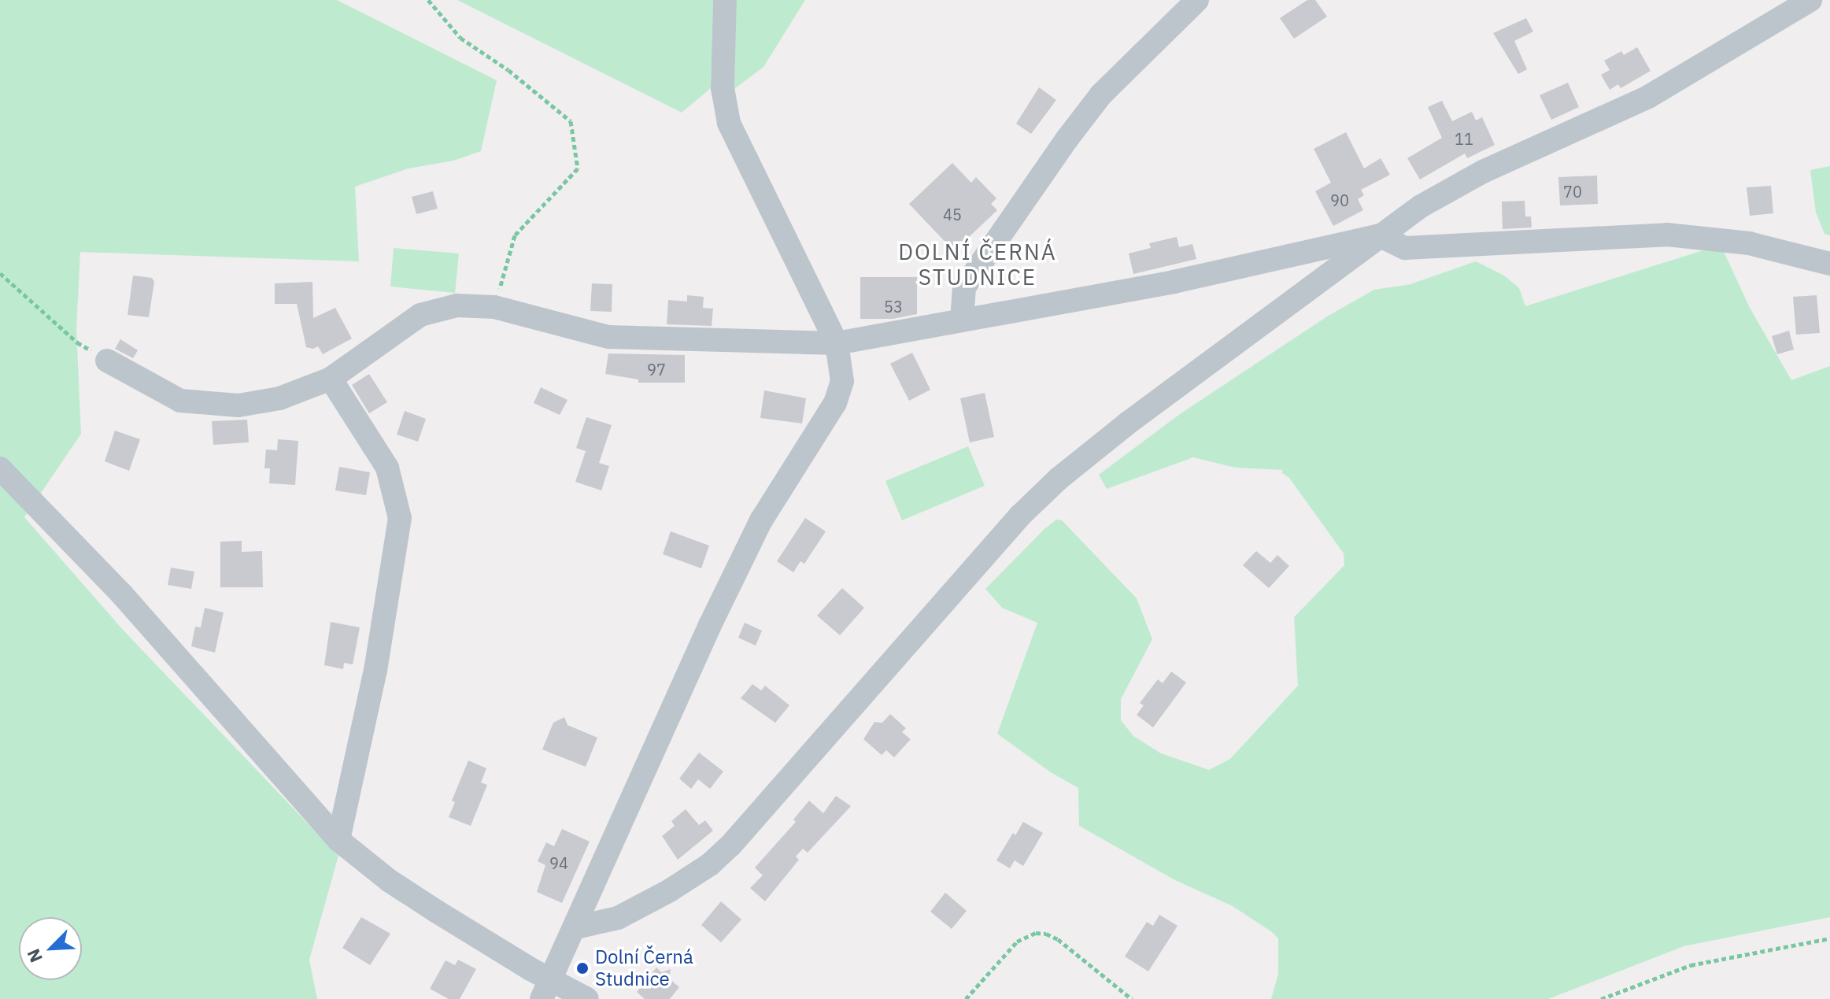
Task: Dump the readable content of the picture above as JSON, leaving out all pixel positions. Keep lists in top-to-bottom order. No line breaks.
{"districts":["DOLNÍ ČERNÁ STUDNICE"],"places":["Dolní Černá Studnice"],"house_numbers":["11","70","90","45","53","97","94"],"north":"bottom left"}
